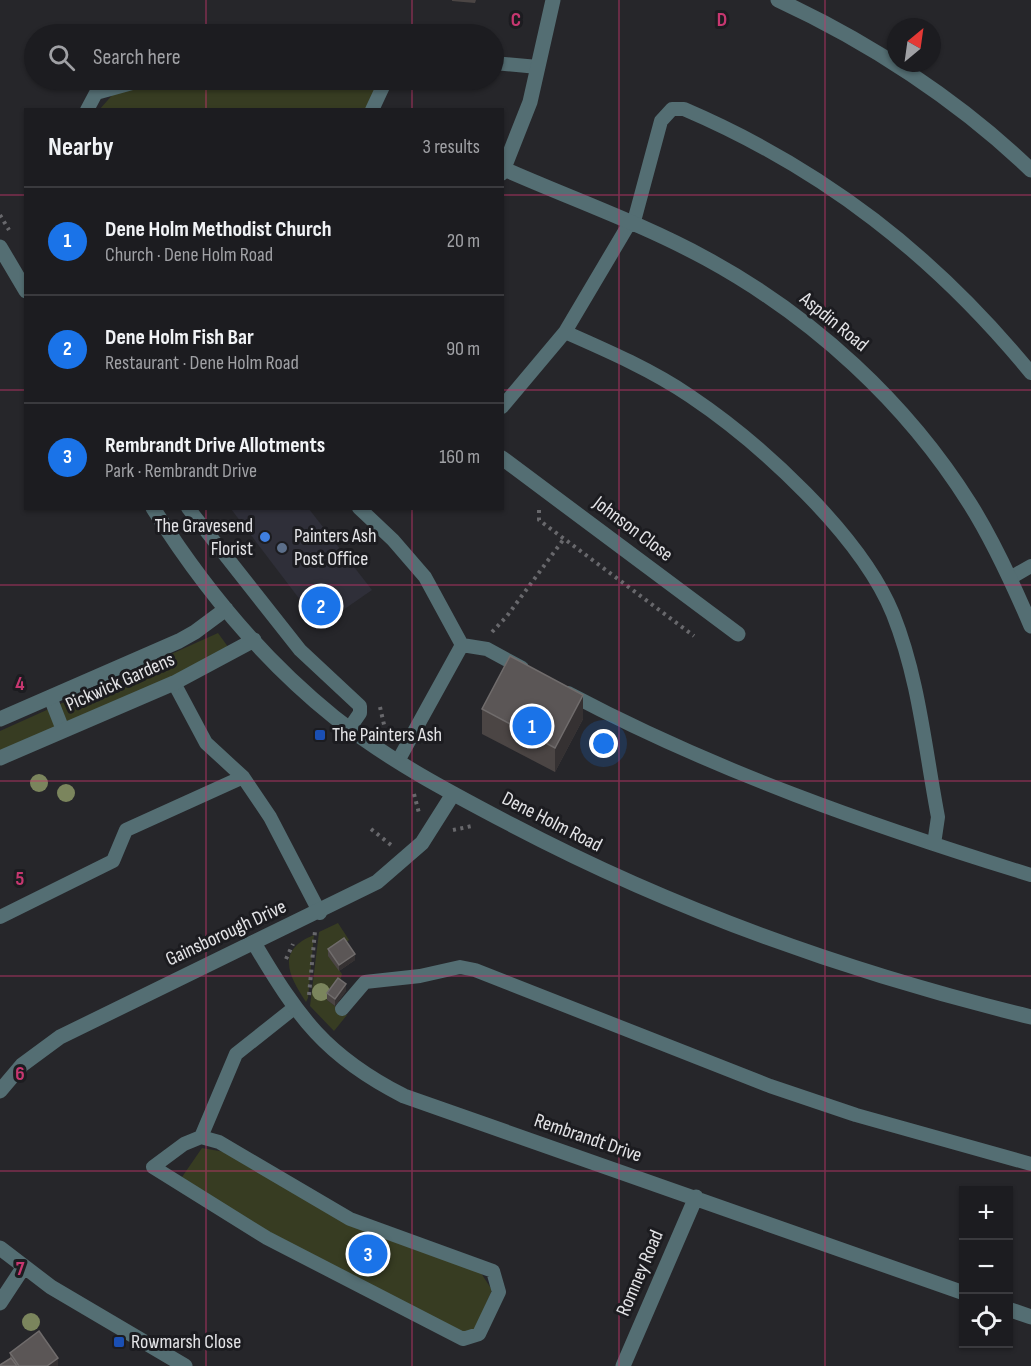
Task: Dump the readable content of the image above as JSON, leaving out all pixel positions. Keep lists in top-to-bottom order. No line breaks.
{"streets":{"street":["Aspdin Road","Johnson Close","Pickwick Gardens","Dene Holm Road","Gainsborough Drive","Rembrandt Drive","Romney Road"]},"crossings":[["Pickwick Gardens","Dene Holm Road"],["Dene Holm Road","Gainsborough Drive"],["Gainsborough Drive","Rembrandt Drive"],["Rembrandt Drive","Romney Road"]],"places":{"other":["The Gravesend Florist","Painters Ash Post Office"],"transit":["The Painters Ash","Rowmarsh Close"]},"north":"top right","page":{"search":"Search here","heading":["Nearby","3 results"],"list":[{"mark":"1","name":"Dene Holm Methodist Church","note":"Church · Dene Holm Road","value":"20 m"},{"mark":"2","name":"Dene Holm Fish Bar","note":"Restaurant · Dene Holm Road","value":"90 m"},{"mark":"3","name":"Rembrandt Drive Allotments","note":"Park · Rembrandt Drive","value":"160 m"}],"pins":["2","1","3"],"map_buttons":["+","−"]},"grid":{"columns":["C","D"],"rows":["4","5","6","7"]}}
